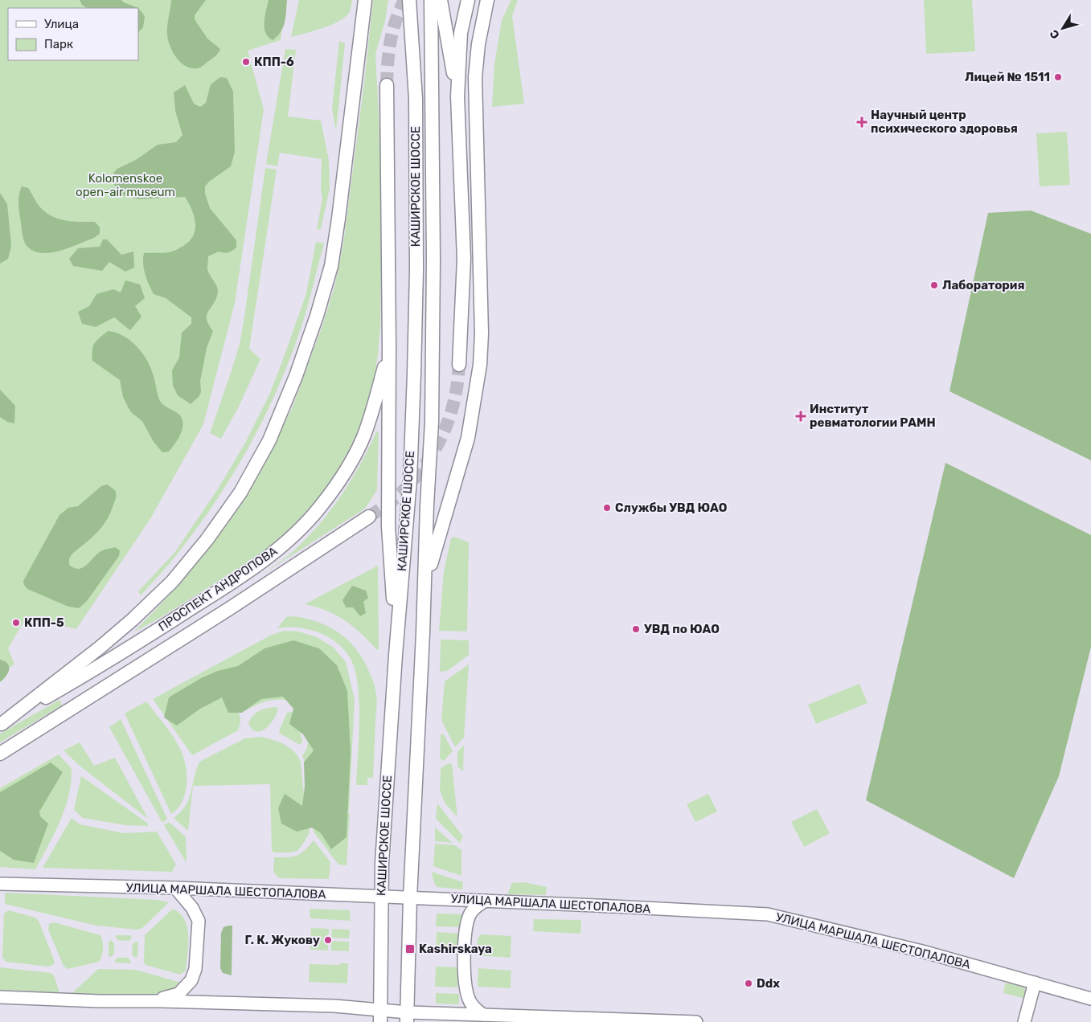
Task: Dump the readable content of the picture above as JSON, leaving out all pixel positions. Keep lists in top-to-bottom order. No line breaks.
{"streets":{"main road":["КАШИРСКОЕ ШОССЕ","ПРОСПЕКТ АНДРОПОВА"],"street":["УЛИЦА МАРШАЛА ШЕСТОПАЛОВА"]},"crossings":[["КАШИРСКОЕ ШОССЕ","УЛИЦА МАРШАЛА ШЕСТОПАЛОВА"]],"parks":["Kolomenskoe open-air museum"],"places":{"other":["КПП-6","Лицей № 1511","Лаборатория","Службы УВД ЮАО","КПП-5","УВД по ЮАО","Г. К. Жукову","Ddx"],"health":["Научный центр психического здоровья","Институт ревматологии РАМН"],"transit":["Kashirskaya"]},"legend":["Улица","Парк"],"north":"bottom left"}
